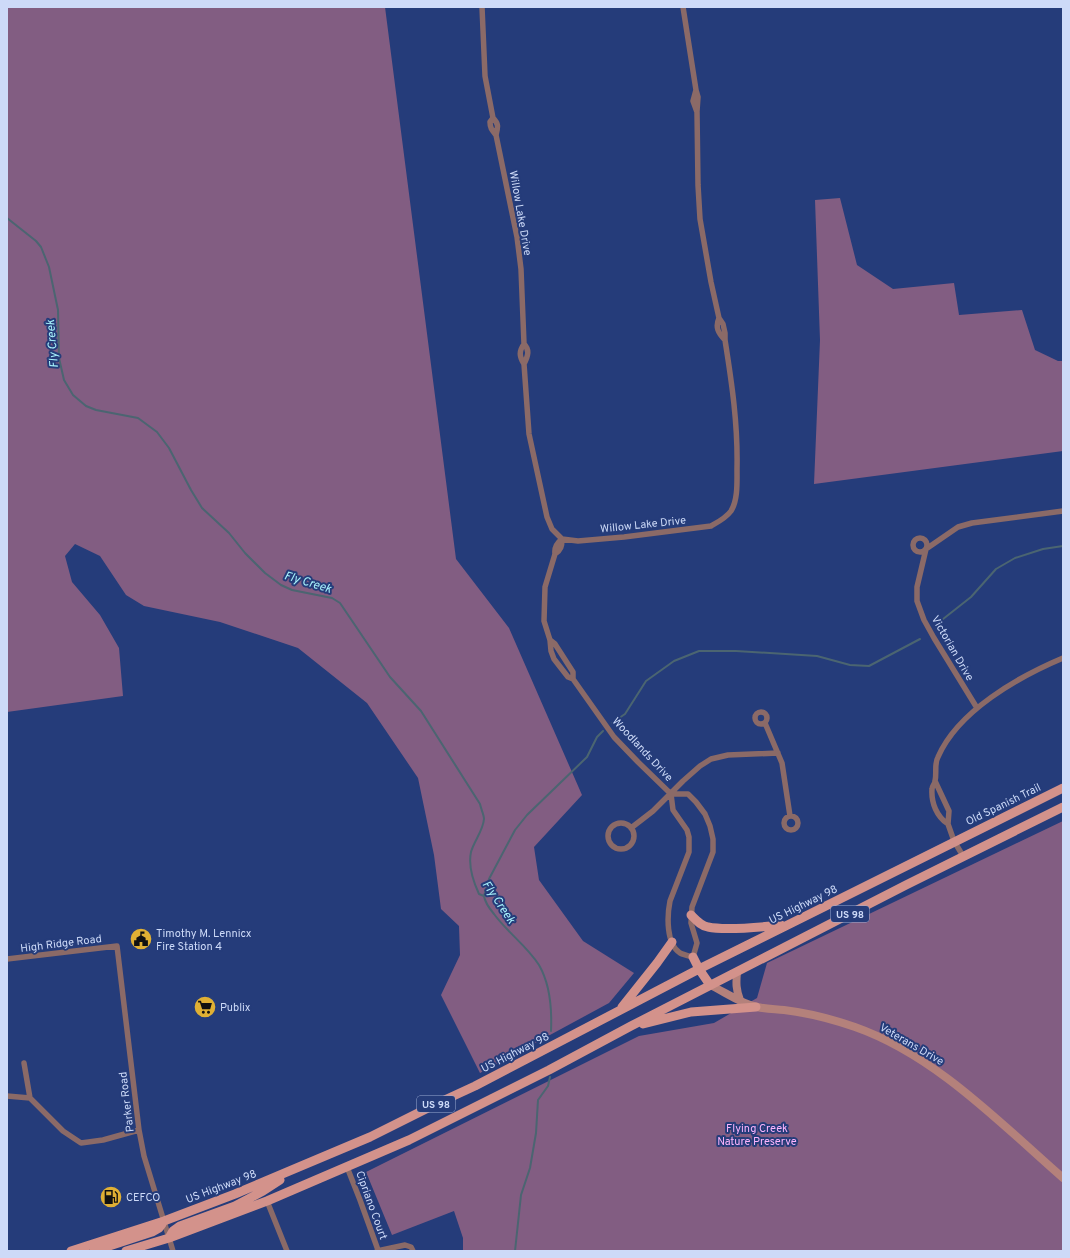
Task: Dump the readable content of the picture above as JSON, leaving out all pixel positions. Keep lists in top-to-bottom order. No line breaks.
{"streets":{"main road":["Old Spanish Trail","US Highway 98","US 98"],"street":["Willow Lake Drive","Victorian Drive","Woodlands Drive","High Ridge Road","Veterans Drive","Parker Road","Cipriano Court"]},"crossings":[["Willow Lake Drive","Woodlands Drive"],["Old Spanish Trail","US Highway 98"],["US Highway 98","Parker Road"],["US 98","Veterans Drive"],["US 98","Parker Road"],["US 98","Cipriano Court"],["High Ridge Road","Parker Road"]],"water":["Fly Creek"],"parks":["Flying Creek Nature Preserve"],"places":{"public building":["Timothy M. Lennicx Fire Station 4"],"supermarket":["Publix"],"fuel station":["CEFCO"]}}
